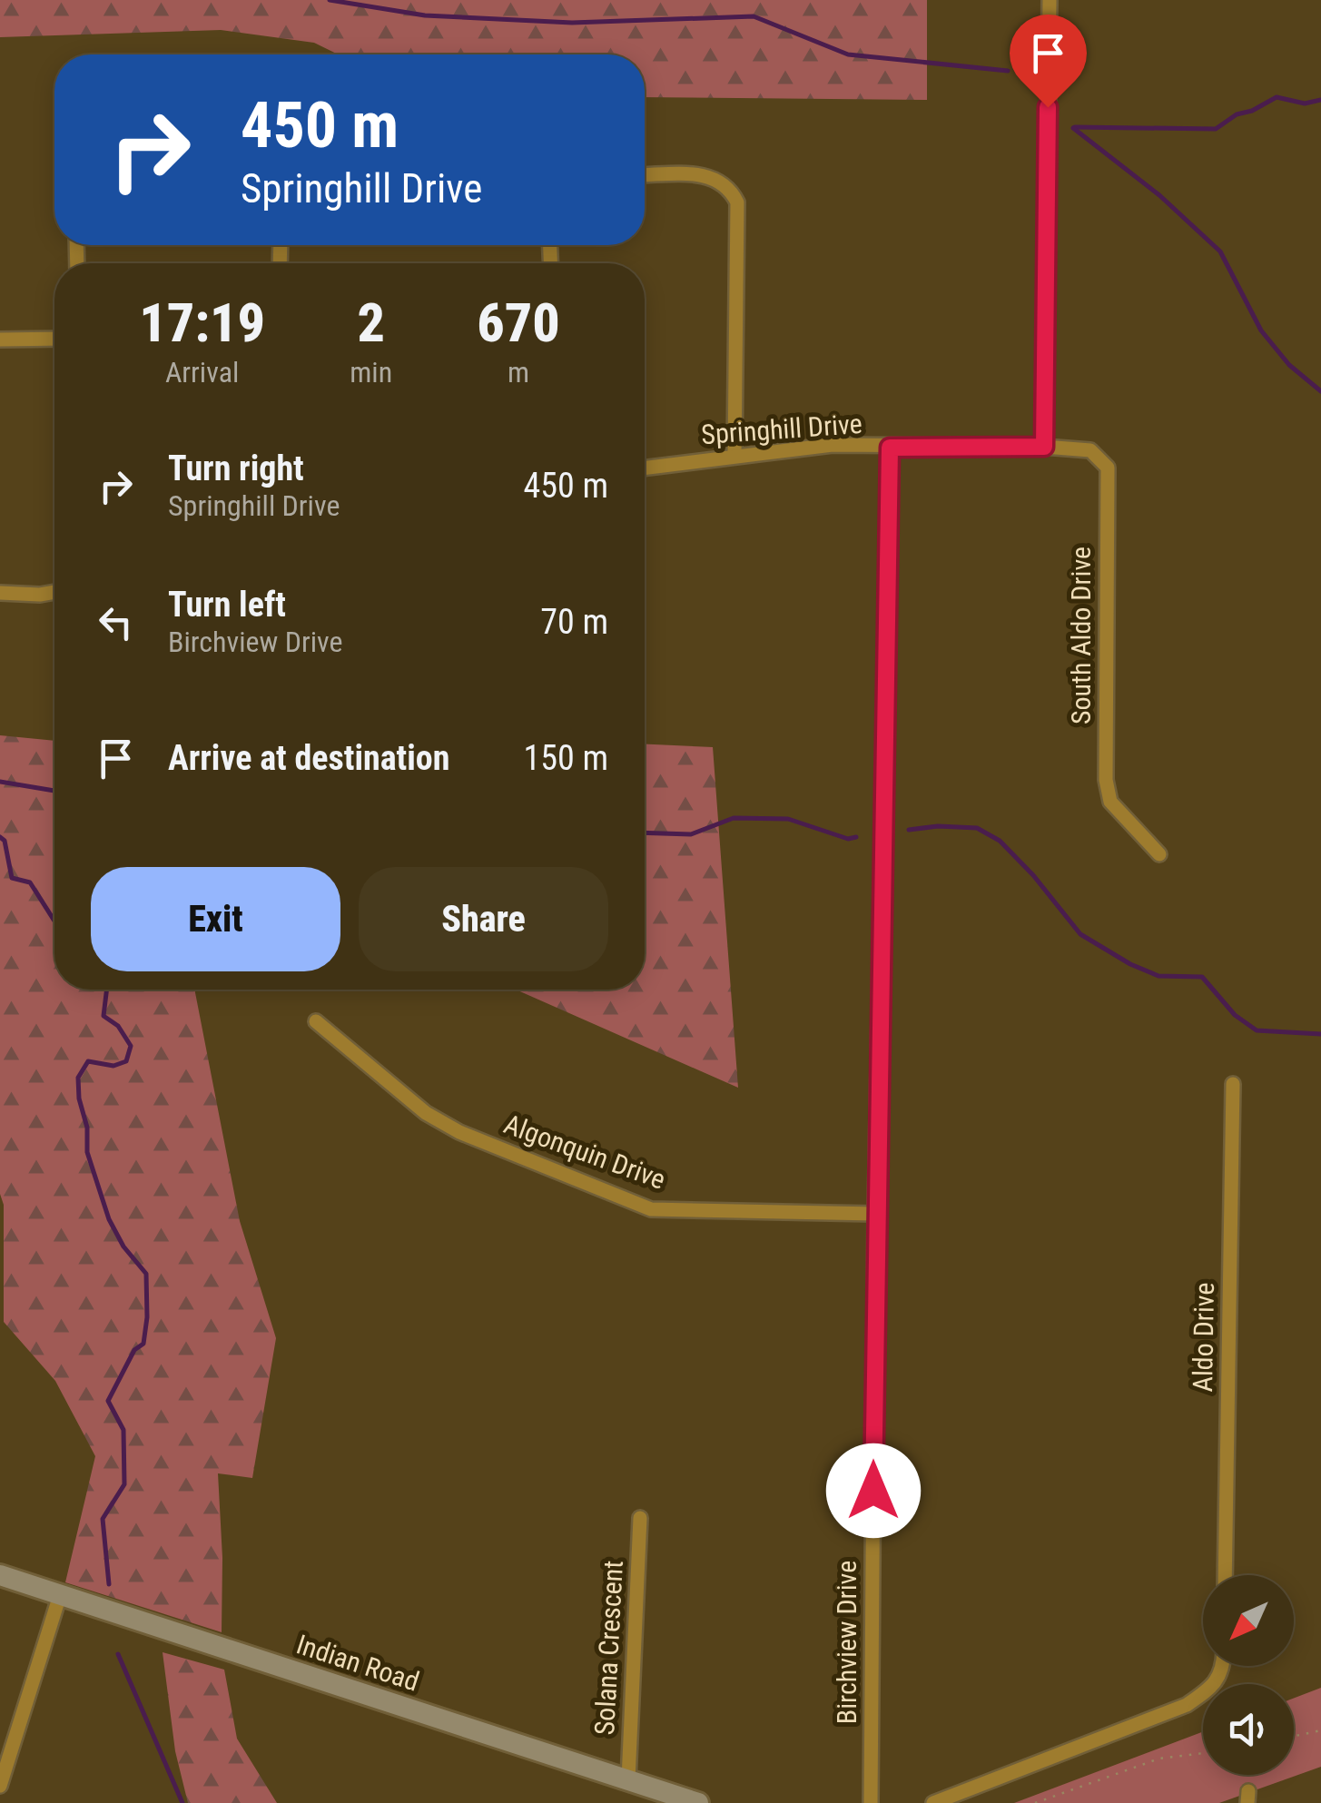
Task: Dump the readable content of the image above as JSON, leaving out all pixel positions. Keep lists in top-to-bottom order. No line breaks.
{"streets":{"street":["Springhill Drive","South Aldo Drive","Algonquin Drive","Aldo Drive","Birchview Drive","Solana Crescent","Indian Road"]},"crossings":[["Springhill Drive","South Aldo Drive"],["Springhill Drive","Birchview Drive"],["Algonquin Drive","Birchview Drive"],["Solana Crescent","Indian Road"]],"north":"bottom left","page":{"turn":["450 m","Springhill Drive"],"eta":["17:19","Arrival","2","min","670","m"],"list":[{"name":"Turn right","note":"Springhill Drive","value":"450 m"},{"name":"Turn left","note":"Birchview Drive","value":"70 m"},{"name":"Arrive at destination","value":"150 m"}],"buttons":["Exit","Share"]}}
